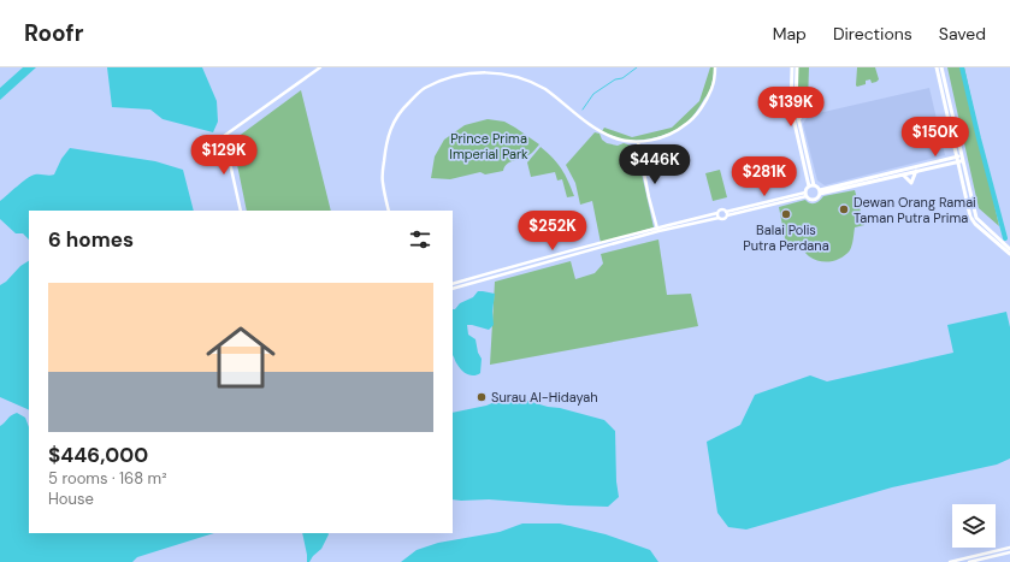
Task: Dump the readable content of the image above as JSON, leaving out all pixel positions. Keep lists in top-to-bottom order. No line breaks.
{"parks":["Prince Prima Imperial Park"],"places":["Dewan Orang Ramai Taman Putra Prima","Balai Polis Putra Perdana","Surau Al-Hidayah"],"page":{"header":"Roofr","nav":["Map","Directions","Saved"],"price":["$139K","$150K","$129K","$446K","$281K","$252K"],"heading":"6 homes","list":[{"name":"$446,000","note":"5 rooms · 168 m² · House"}]}}
